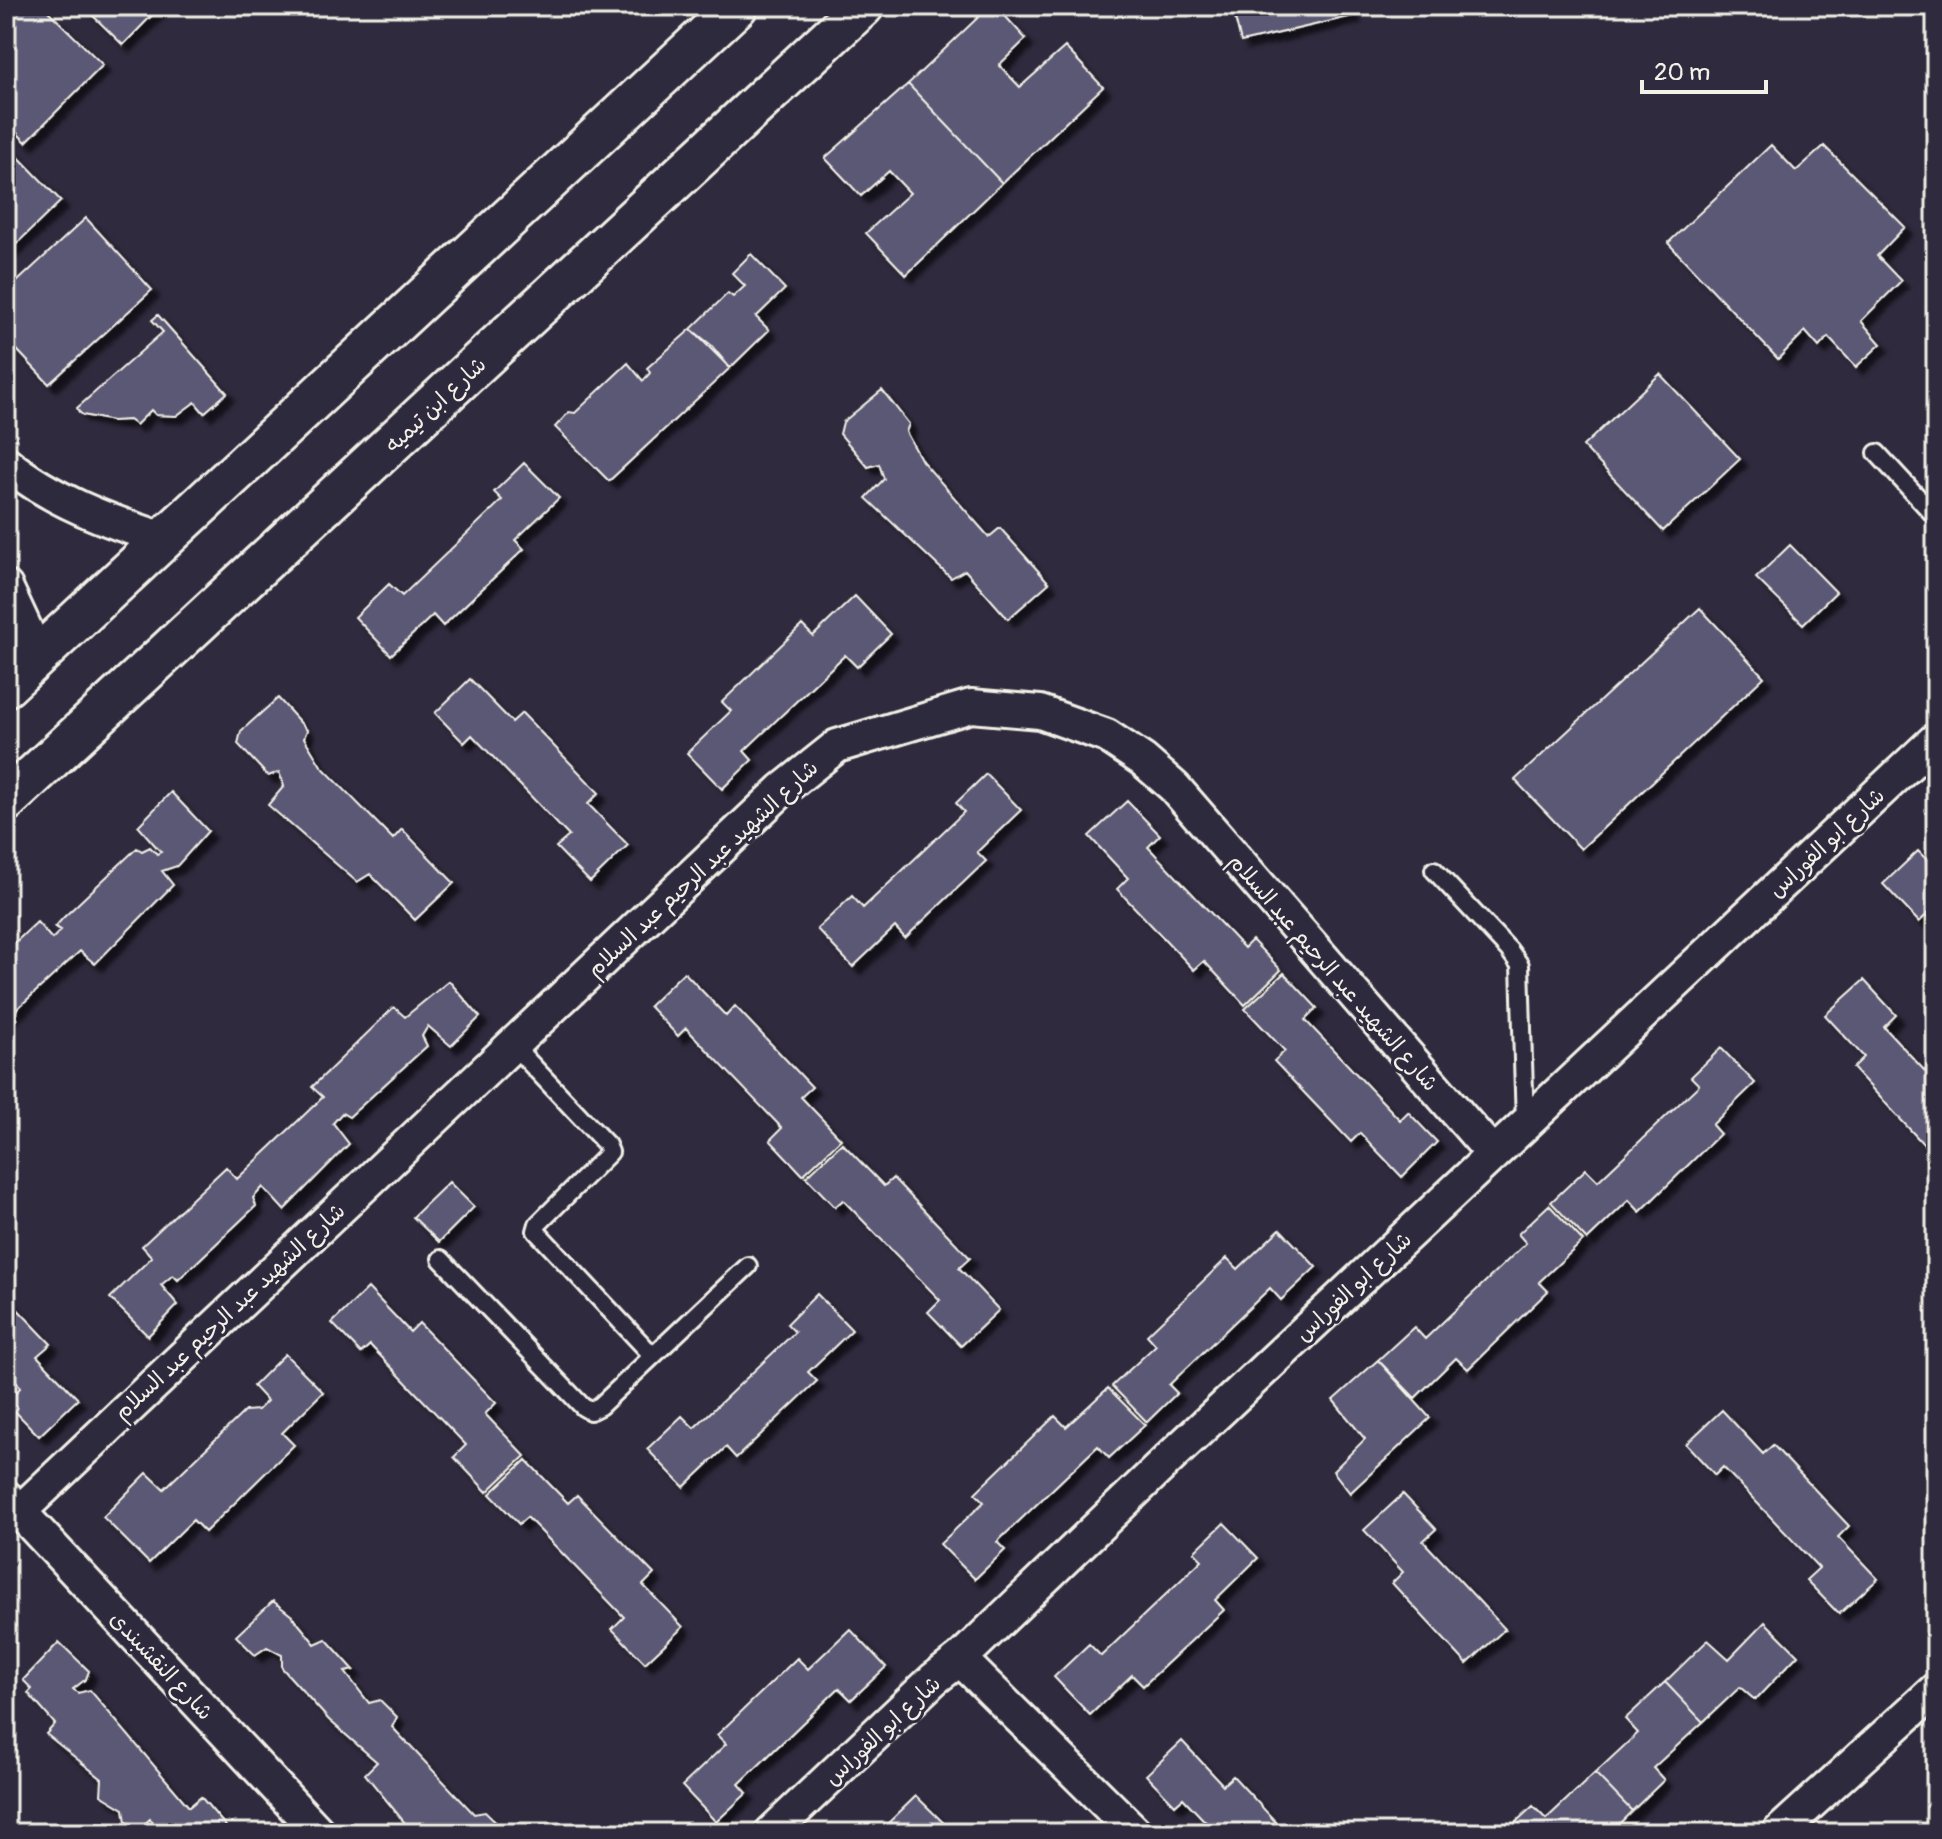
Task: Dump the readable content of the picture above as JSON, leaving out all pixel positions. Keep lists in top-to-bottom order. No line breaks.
{"streets":{"street":["شارع ابن تيميه","شارع ابو الفوراس","شارع الشهيد عبد الرحيم عبد السلام","شارع النقشبندى"]},"crossings":[["شارع ابو الفوراس","شارع الشهيد عبد الرحيم عبد السلام"],["شارع الشهيد عبد الرحيم عبد السلام","شارع النقشبندى"]],"scale_bar":"20 m"}
